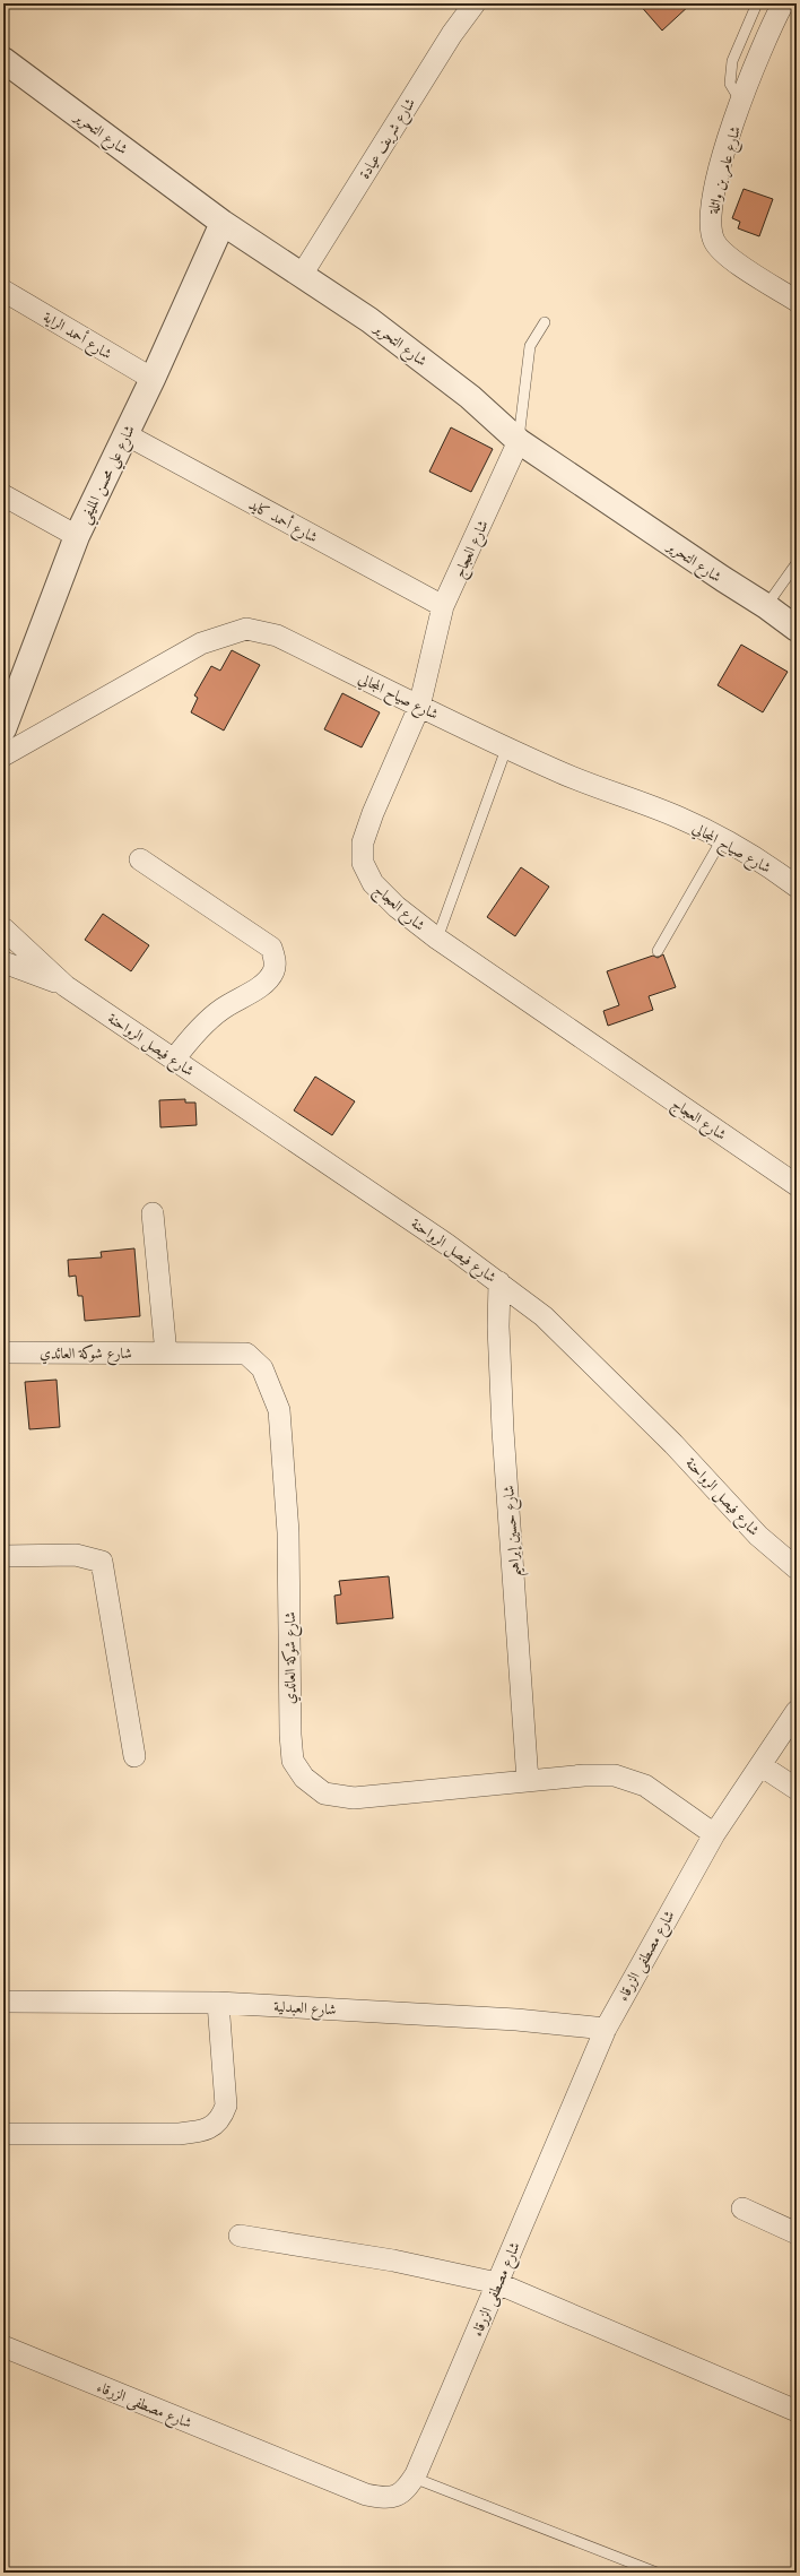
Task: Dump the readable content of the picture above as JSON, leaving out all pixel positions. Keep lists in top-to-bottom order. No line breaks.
{"streets":{"street":["شارع التحرير","شارع شريف عيادة","شارع عامر بن واثلة","شارع أحمد الراية","شارع علي محسن المليفي","شارع أحمد كايد","شارع العجاج","شارع صياح المجالي","شارع فيصل الرواحنة","شارع شوكة العائدي","شارع حسين إبراهيم","شارع مصطفى الزرقاء","شارع العبدلية"]},"crossings":[["شارع التحرير","شارع شريف عيادة"],["شارع التحرير","شارع علي محسن المليفي"],["شارع التحرير","شارع العجاج"],["شارع أحمد الراية","شارع علي محسن المليفي"],["شارع علي محسن المليفي","شارع أحمد كايد"],["شارع أحمد كايد","شارع العجاج"],["شارع العجاج","شارع صياح المجالي"],["شارع فيصل الرواحنة","شارع حسين إبراهيم"],["شارع شوكة العائدي","شارع حسين إبراهيم"],["شارع شوكة العائدي","شارع مصطفى الزرقاء"],["شارع مصطفى الزرقاء","شارع العبدلية"]]}
